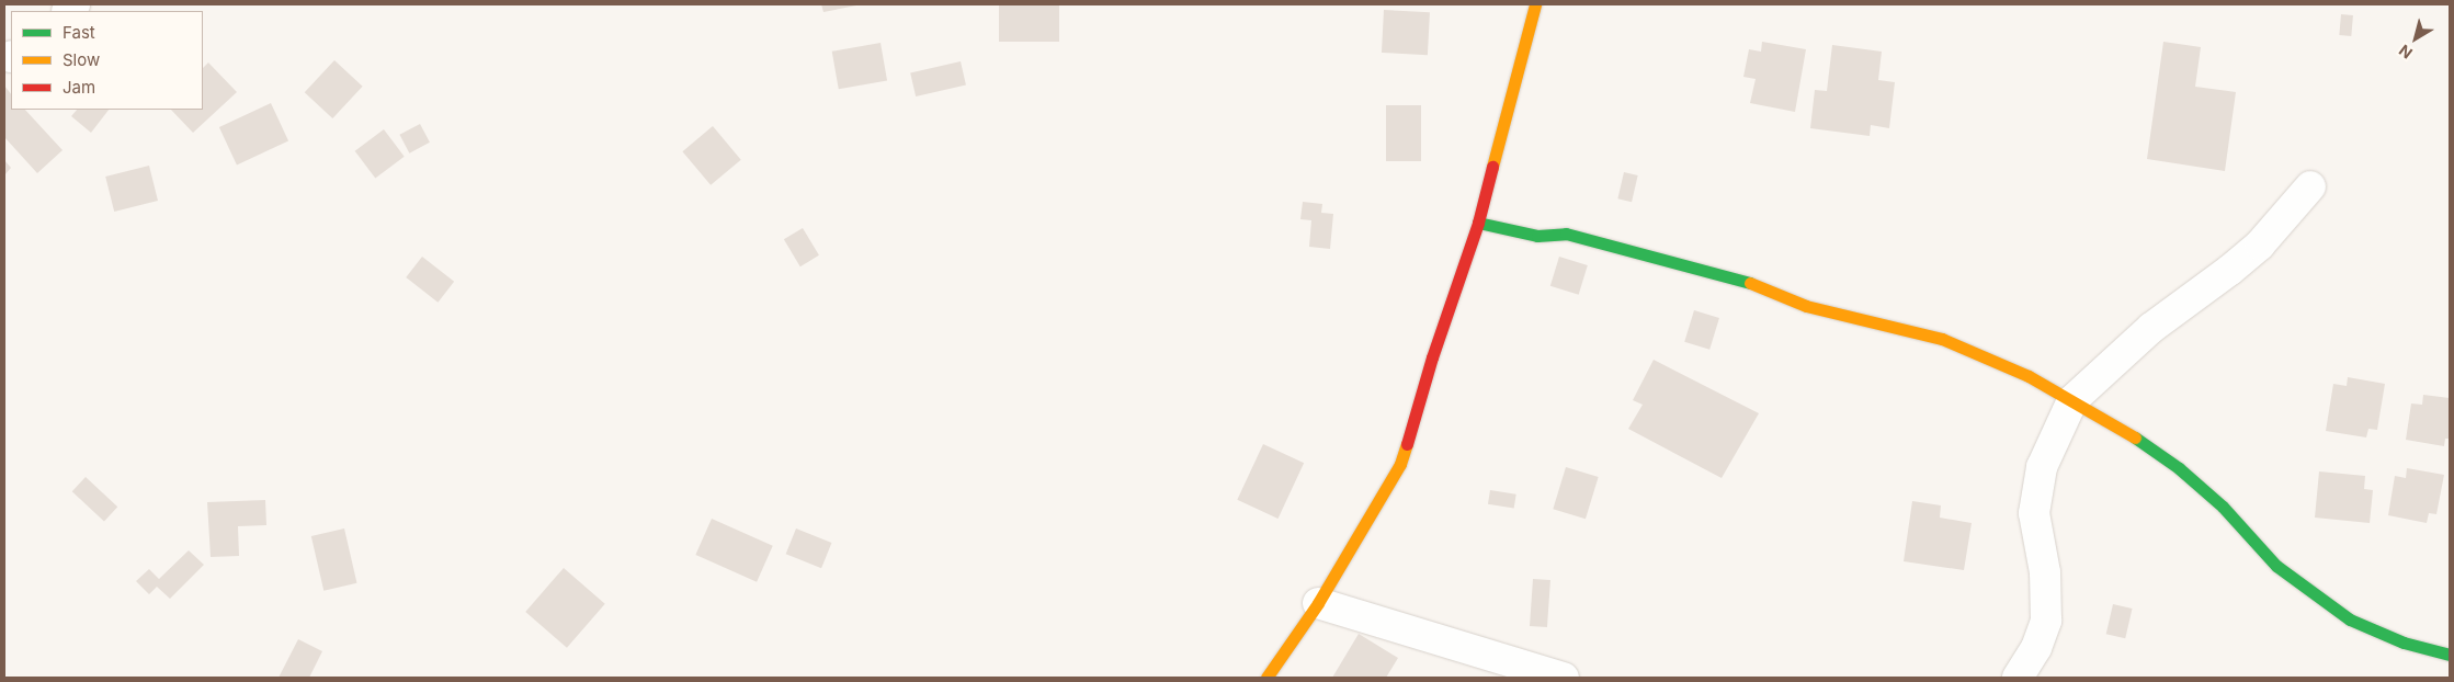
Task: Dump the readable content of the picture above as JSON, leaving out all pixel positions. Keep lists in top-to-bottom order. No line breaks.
{"legend":["Fast","Slow","Jam"],"north":"bottom left"}
